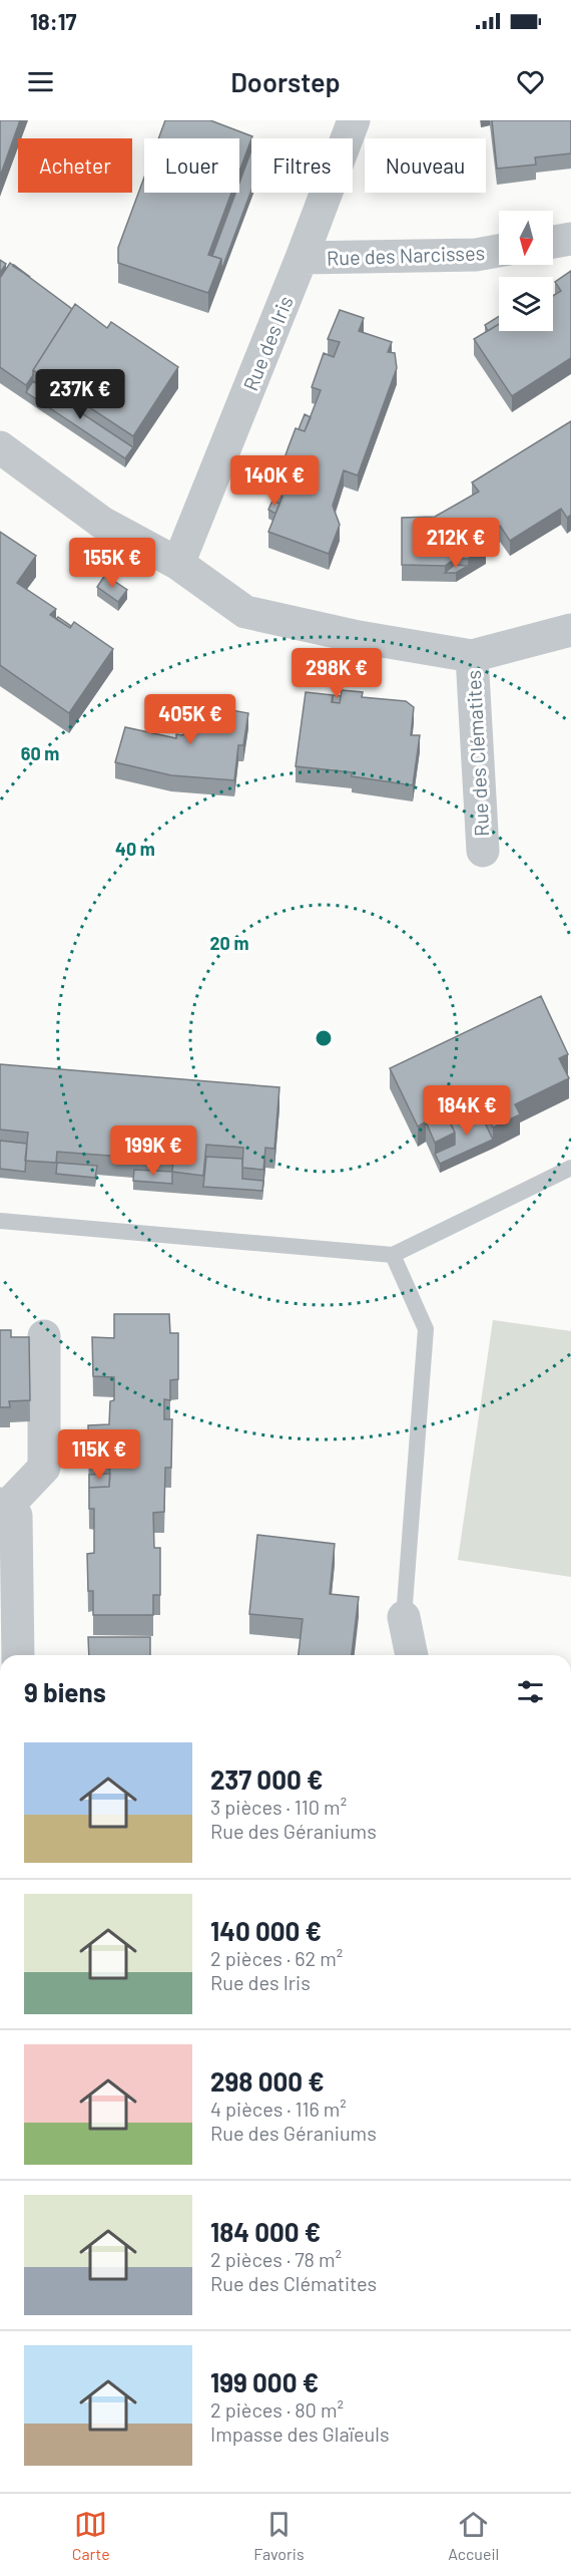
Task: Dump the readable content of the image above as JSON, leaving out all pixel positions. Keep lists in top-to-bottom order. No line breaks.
{"streets":{"street":["Rue des Narcisses","Rue des Iris","Rue des Clématites"]},"crossings":[["Rue des Narcisses","Rue des Iris"]],"north":"bottom","page":{"status":"18:17","header":"Doorstep","chip":["Acheter","Louer","Filtres","Nouveau"],"price":["237K €","140K €","212K €","155K €","298K €","405K €","184K €","199K €","115K €"],"heading":"9 biens","list":[{"name":"237 000 €","note":"3 pièces · 110 m² · Rue des Géraniums"},{"name":"140 000 €","note":"2 pièces · 62 m² · Rue des Iris"},{"name":"298 000 €","note":"4 pièces · 116 m² · Rue des Géraniums"},{"name":"184 000 €","note":"2 pièces · 78 m² · Rue des Clématites"},{"name":"199 000 €","note":"2 pièces · 80 m² · Impasse des Glaïeuls"}],"tabs":["Carte","Favoris","Accueil"]},"rings":["60 m","40 m","20 m"]}
